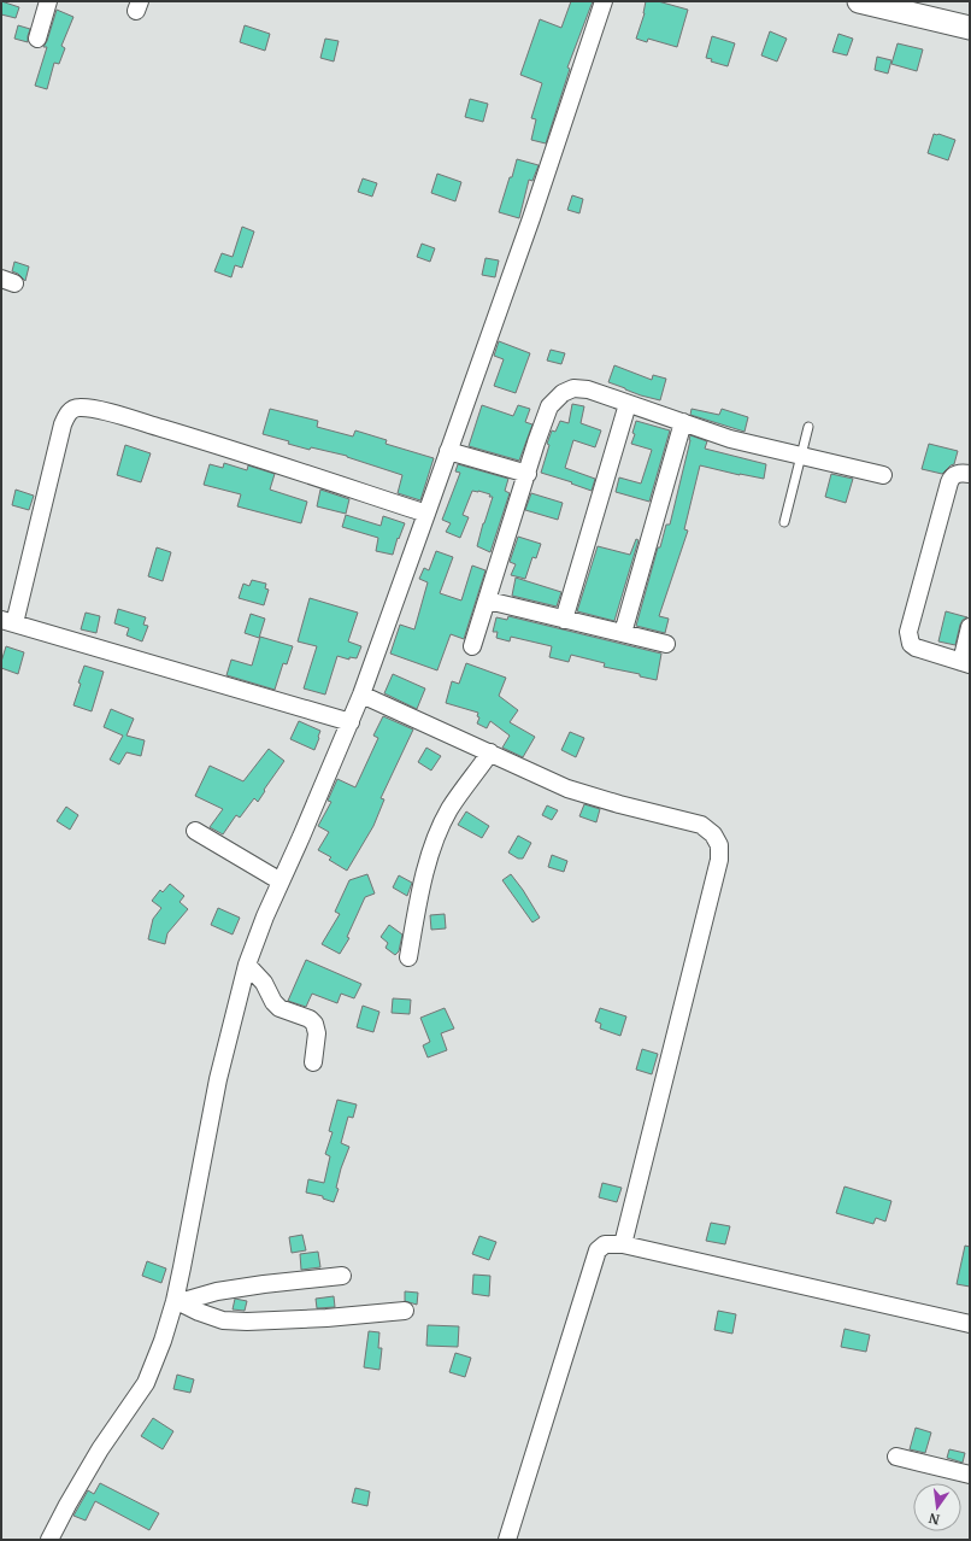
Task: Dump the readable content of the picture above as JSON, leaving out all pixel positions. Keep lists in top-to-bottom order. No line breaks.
{"north":"bottom"}
